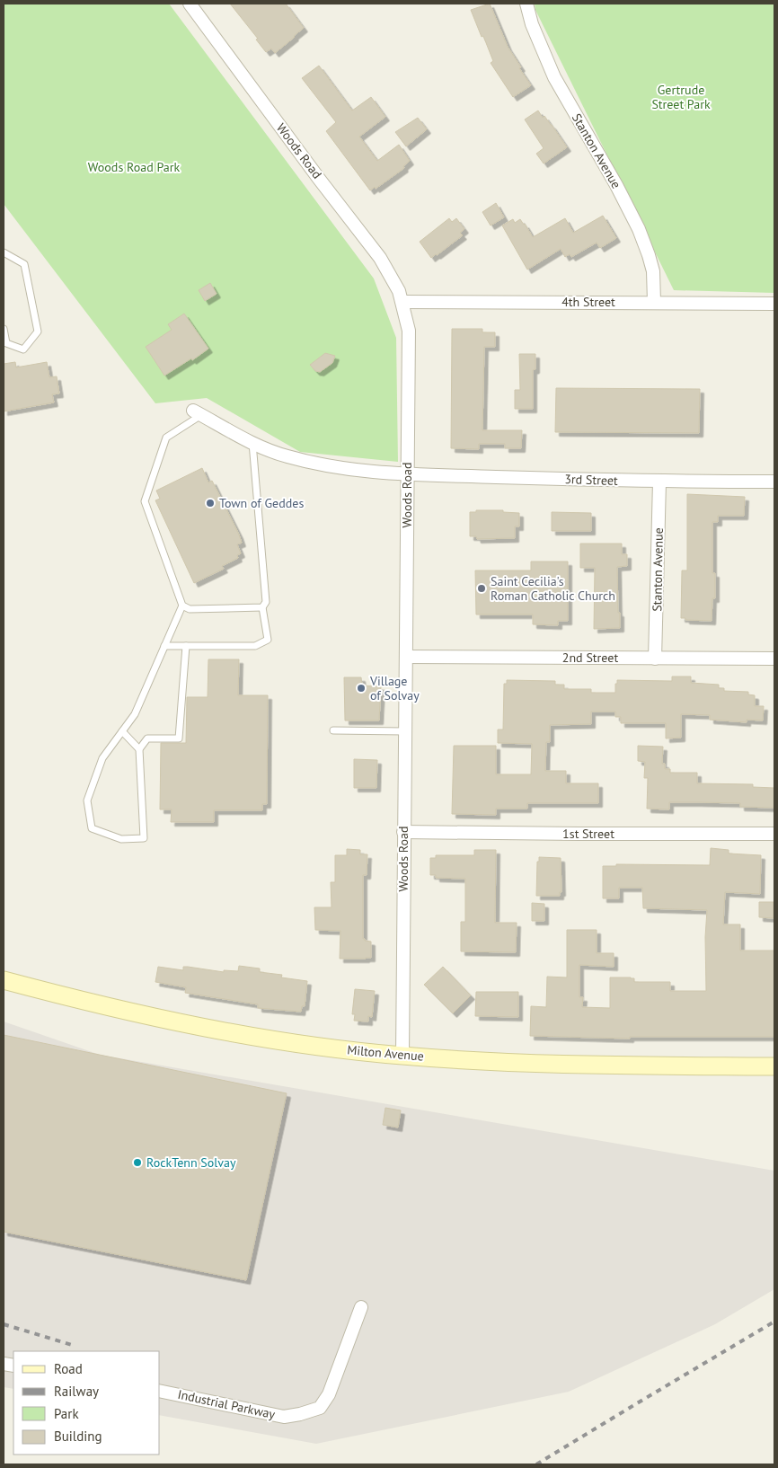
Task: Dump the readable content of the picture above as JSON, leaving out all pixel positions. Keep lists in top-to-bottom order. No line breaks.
{"streets":{"main road":["Milton Avenue"],"street":["Woods Road","Stanton Avenue","4th Street","3rd Street","2nd Street","1st Street","Industrial Parkway"]},"crossings":[["Woods Road","4th Street"],["Woods Road","3rd Street"],["Woods Road","2nd Street"],["Woods Road","1st Street"],["Woods Road","Milton Avenue"],["Stanton Avenue","4th Street"],["Stanton Avenue","3rd Street"],["Stanton Avenue","2nd Street"]],"parks":["Gertrude Street Park","Woods Road Park"],"places":["Town of Geddes","Saint Cecilia's Roman Catholic Church","Village of Solvay","RockTenn Solvay"],"legend":["Road","Railway","Park","Building"]}
